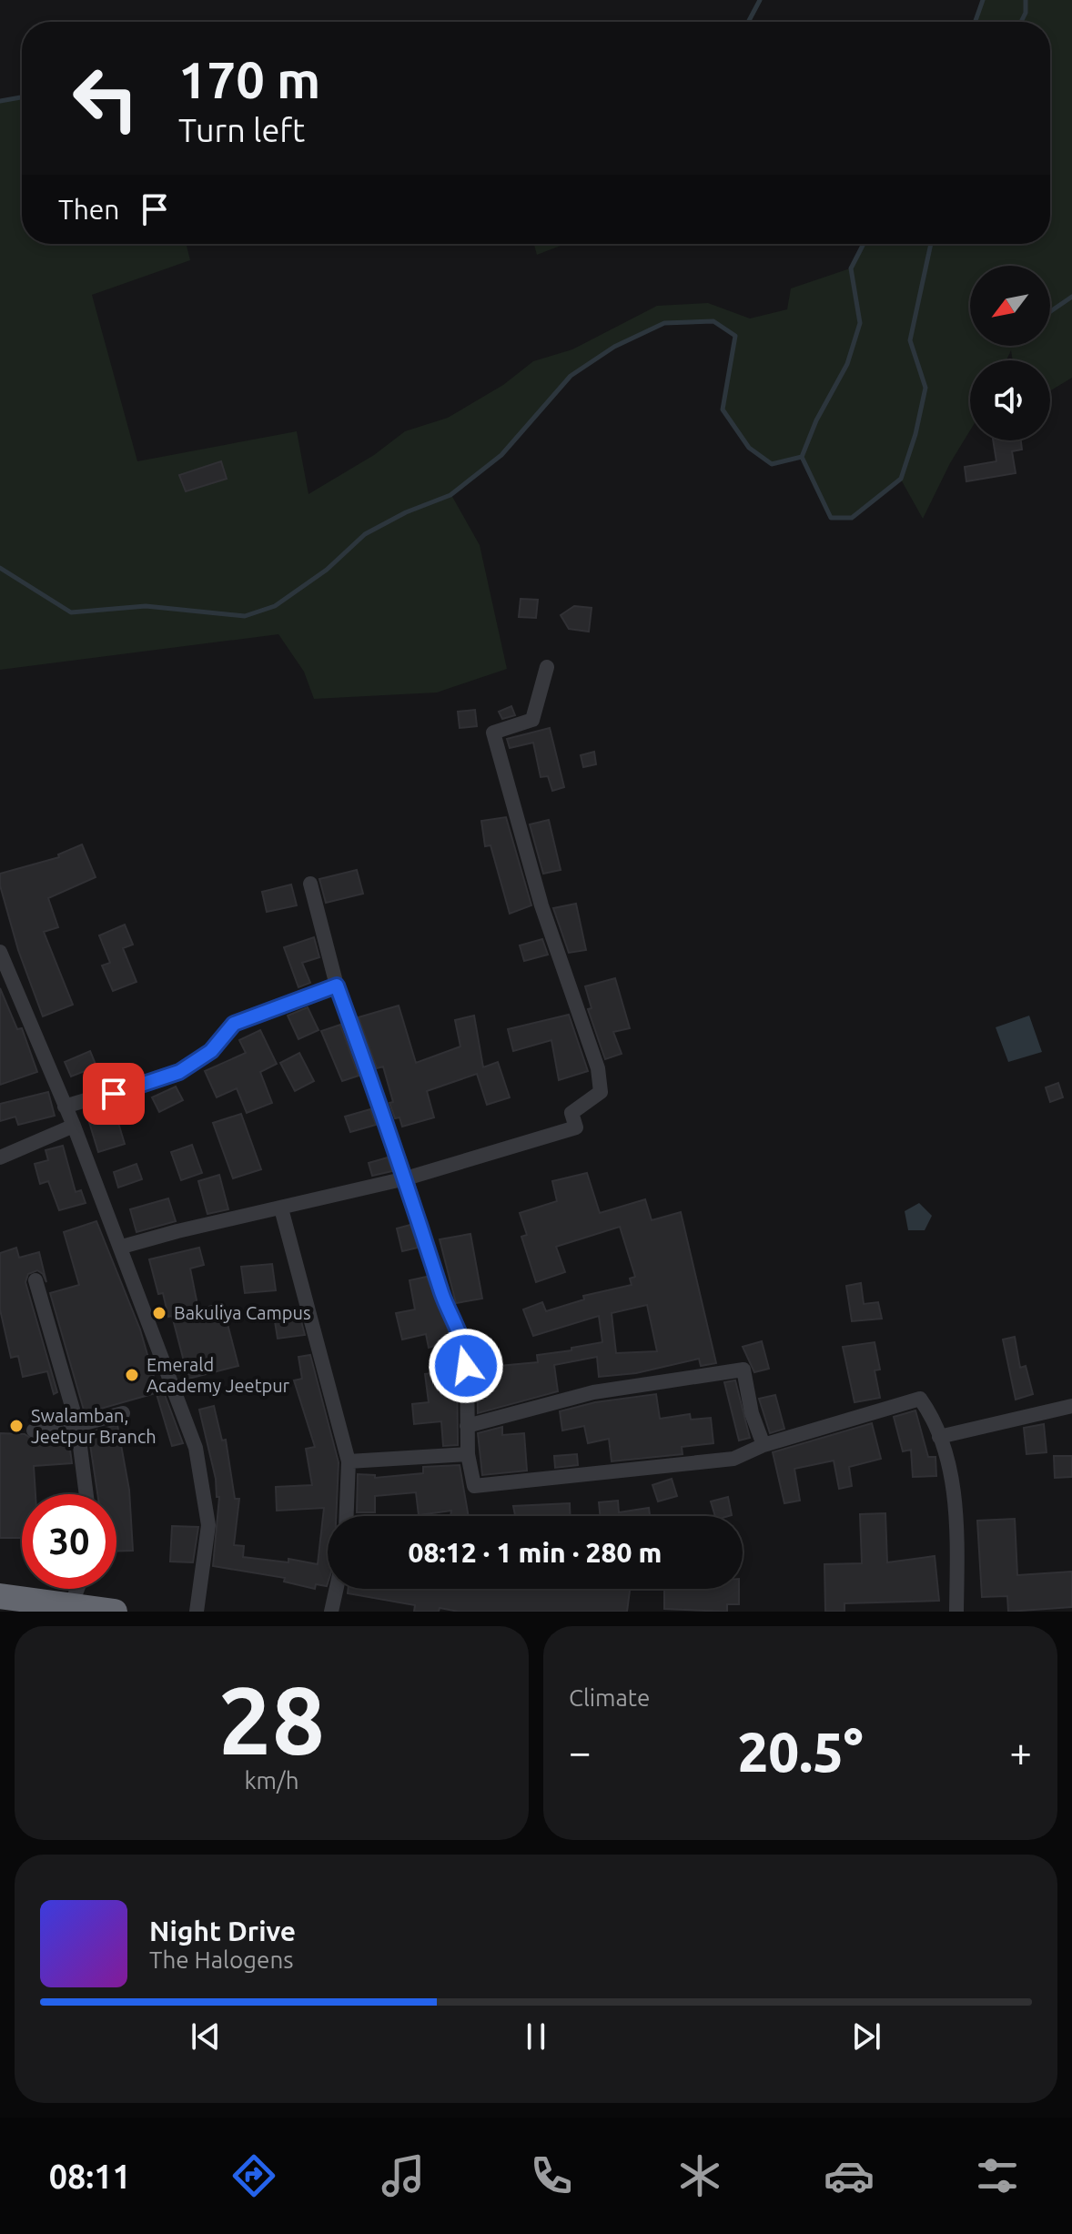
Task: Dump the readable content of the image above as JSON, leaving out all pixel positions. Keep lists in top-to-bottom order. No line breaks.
{"places":["Bakuliya Campus","Emerald Academy Jeetpur","Swalamban, Jeetpur Branch"],"north":"bottom left","page":{"turn":["170 m","Turn left"],"then":"Then","limit":"30","trip":"08:12 · 1 min · 280 m","tile":[["28","km/h"],"Climate"],"heat":["−","20.5°","+"],"song":["Night Drive","The Halogens"],"tabs":"08:11"}}
